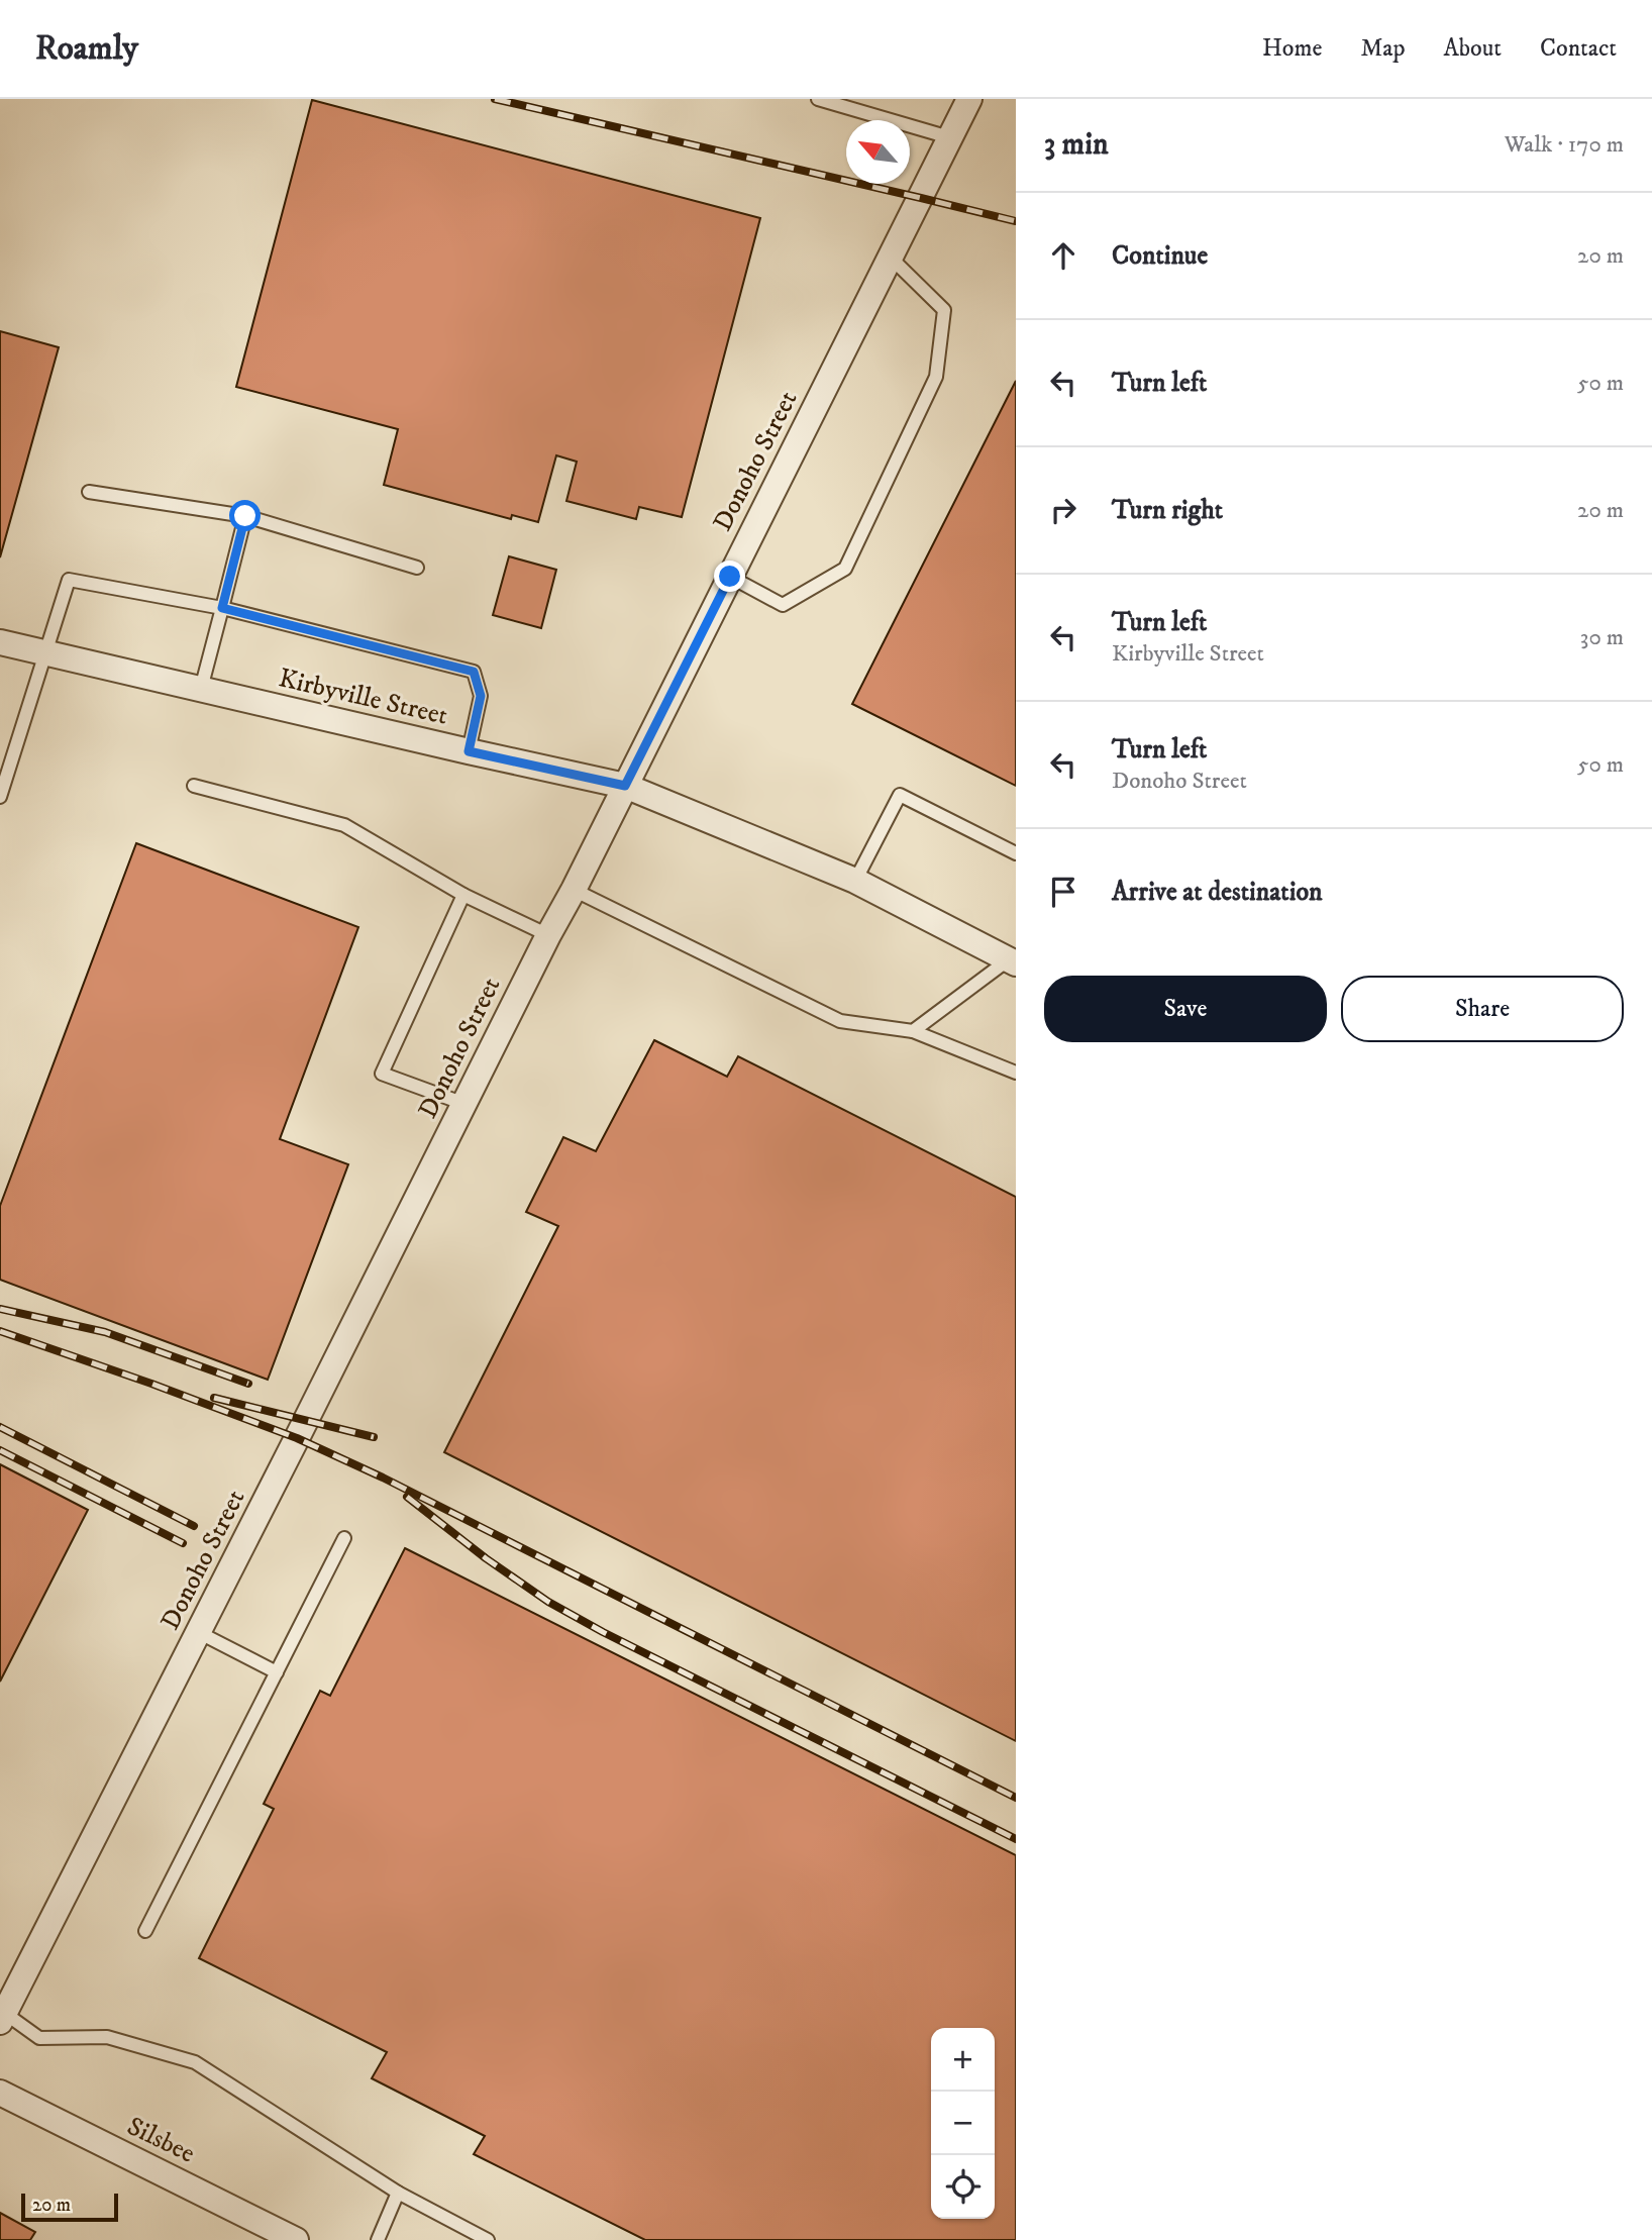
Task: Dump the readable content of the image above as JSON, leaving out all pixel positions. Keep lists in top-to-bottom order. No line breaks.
{"streets":{"street":["Donoho Street","Kirbyville Street","Silsbee"]},"crossings":[["Donoho Street","Kirbyville Street"]],"scale_bar":"20 m","north":"top left","page":{"header":"Roamly","nav":["Home","Map","About","Contact"],"heading":["3 min","Walk · 170 m"],"list":[["Continue","20 m"],["Turn left","50 m"],["Turn right","20 m"],["Turn left","Kirbyville Street","30 m"],["Turn left","Donoho Street","50 m"],"Arrive at destination"],"buttons":["Save","Share"],"map_buttons":["+","−"],"scale":"20 m"}}
